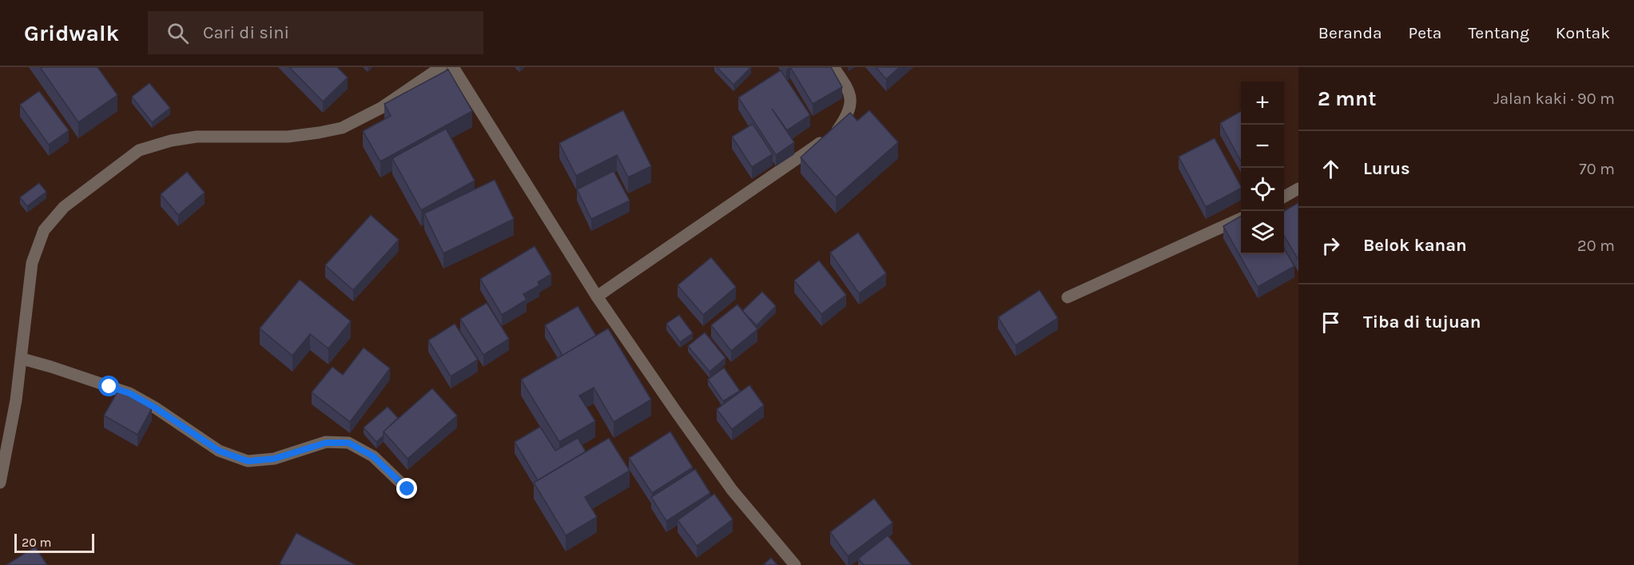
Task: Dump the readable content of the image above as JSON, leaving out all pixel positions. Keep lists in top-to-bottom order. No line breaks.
{"scale_bar":"20 m","page":{"header":"Gridwalk","search":"Cari di sini","nav":["Beranda","Peta","Tentang","Kontak"],"heading":["2 mnt","Jalan kaki · 90 m"],"map_buttons":["+","−"],"list":[["Lurus","70 m"],["Belok kanan","20 m"],"Tiba di tujuan"],"scale":"20 m"}}
